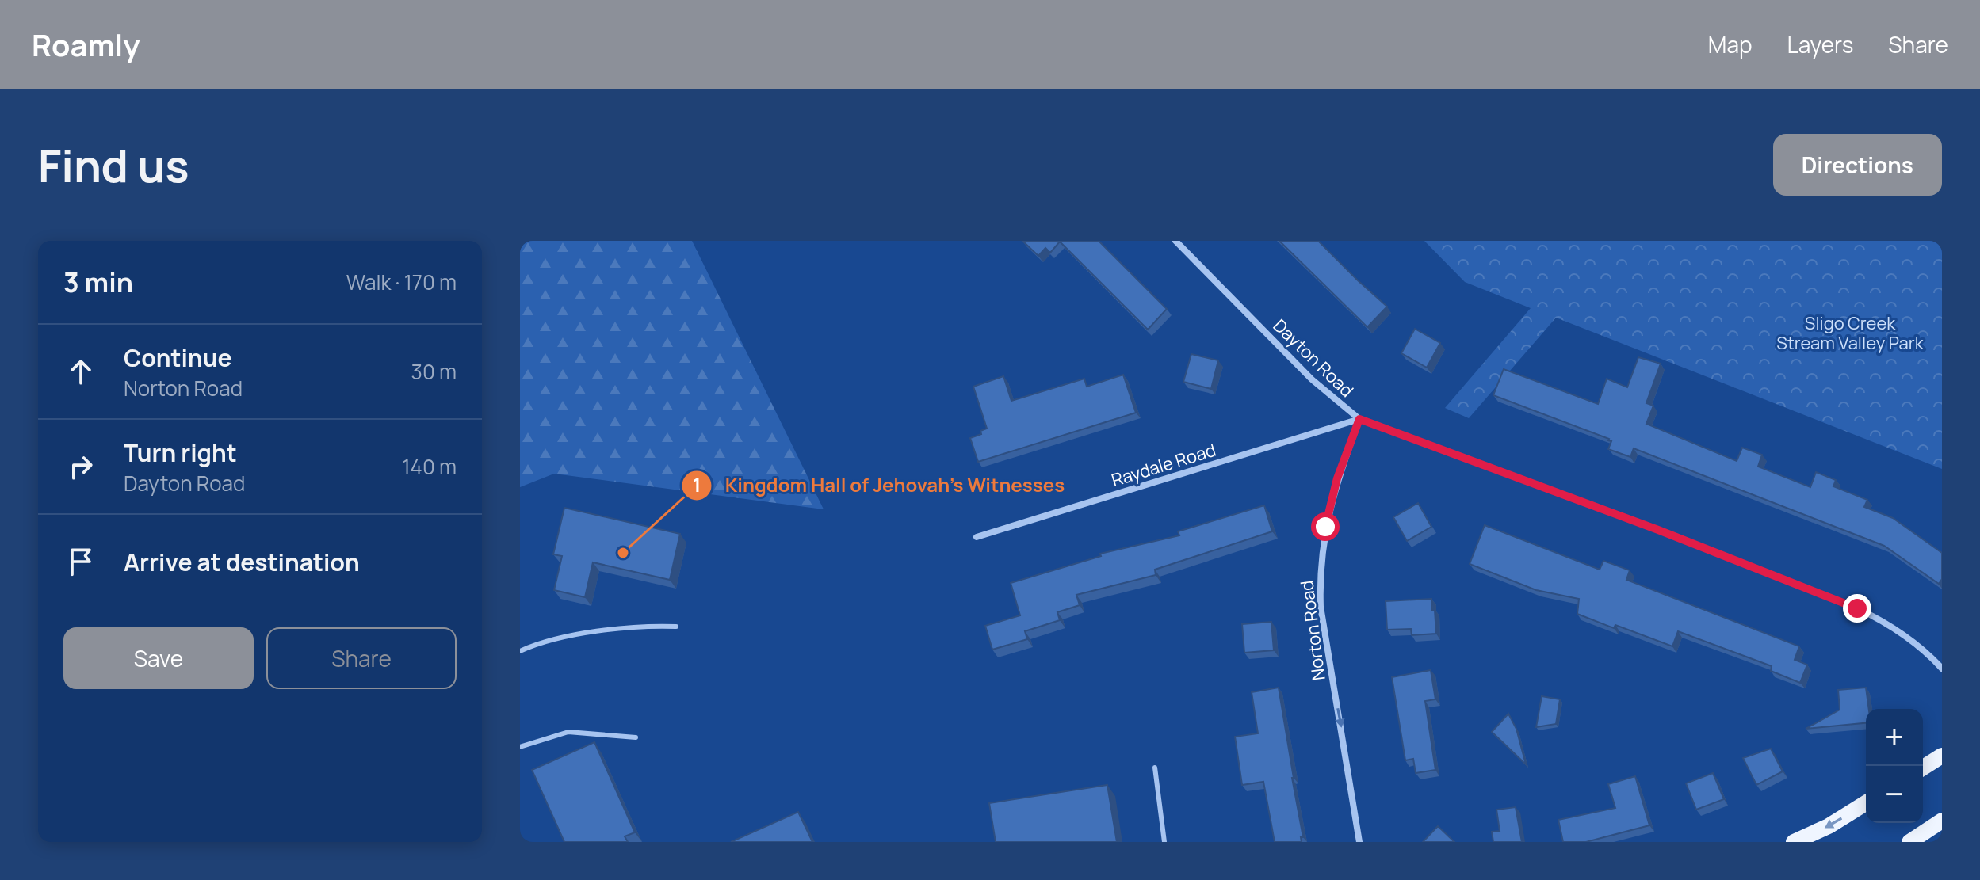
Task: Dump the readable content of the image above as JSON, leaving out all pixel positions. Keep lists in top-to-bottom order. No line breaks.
{"streets":{"street":["Dayton Road","Raydale Road","Norton Road"]},"crossings":[["Dayton Road","Raydale Road"],["Dayton Road","Norton Road"],["Raydale Road","Norton Road"]],"one_way":["Norton Road"],"parks":["Sligo Creek Stream Valley Park"],"places":["Kingdom Hall of Jehovah’s Witnesses"],"page":{"header":"Roamly","nav":["Map","Layers","Share"],"buttons":["Directions",["Save","Share"]],"title":"Find us","heading":["3 min","Walk · 170 m"],"list":[["Continue","Norton Road","30 m"],["Turn right","Dayton Road","140 m"],"Arrive at destination"],"map_buttons":["+","−"]}}
